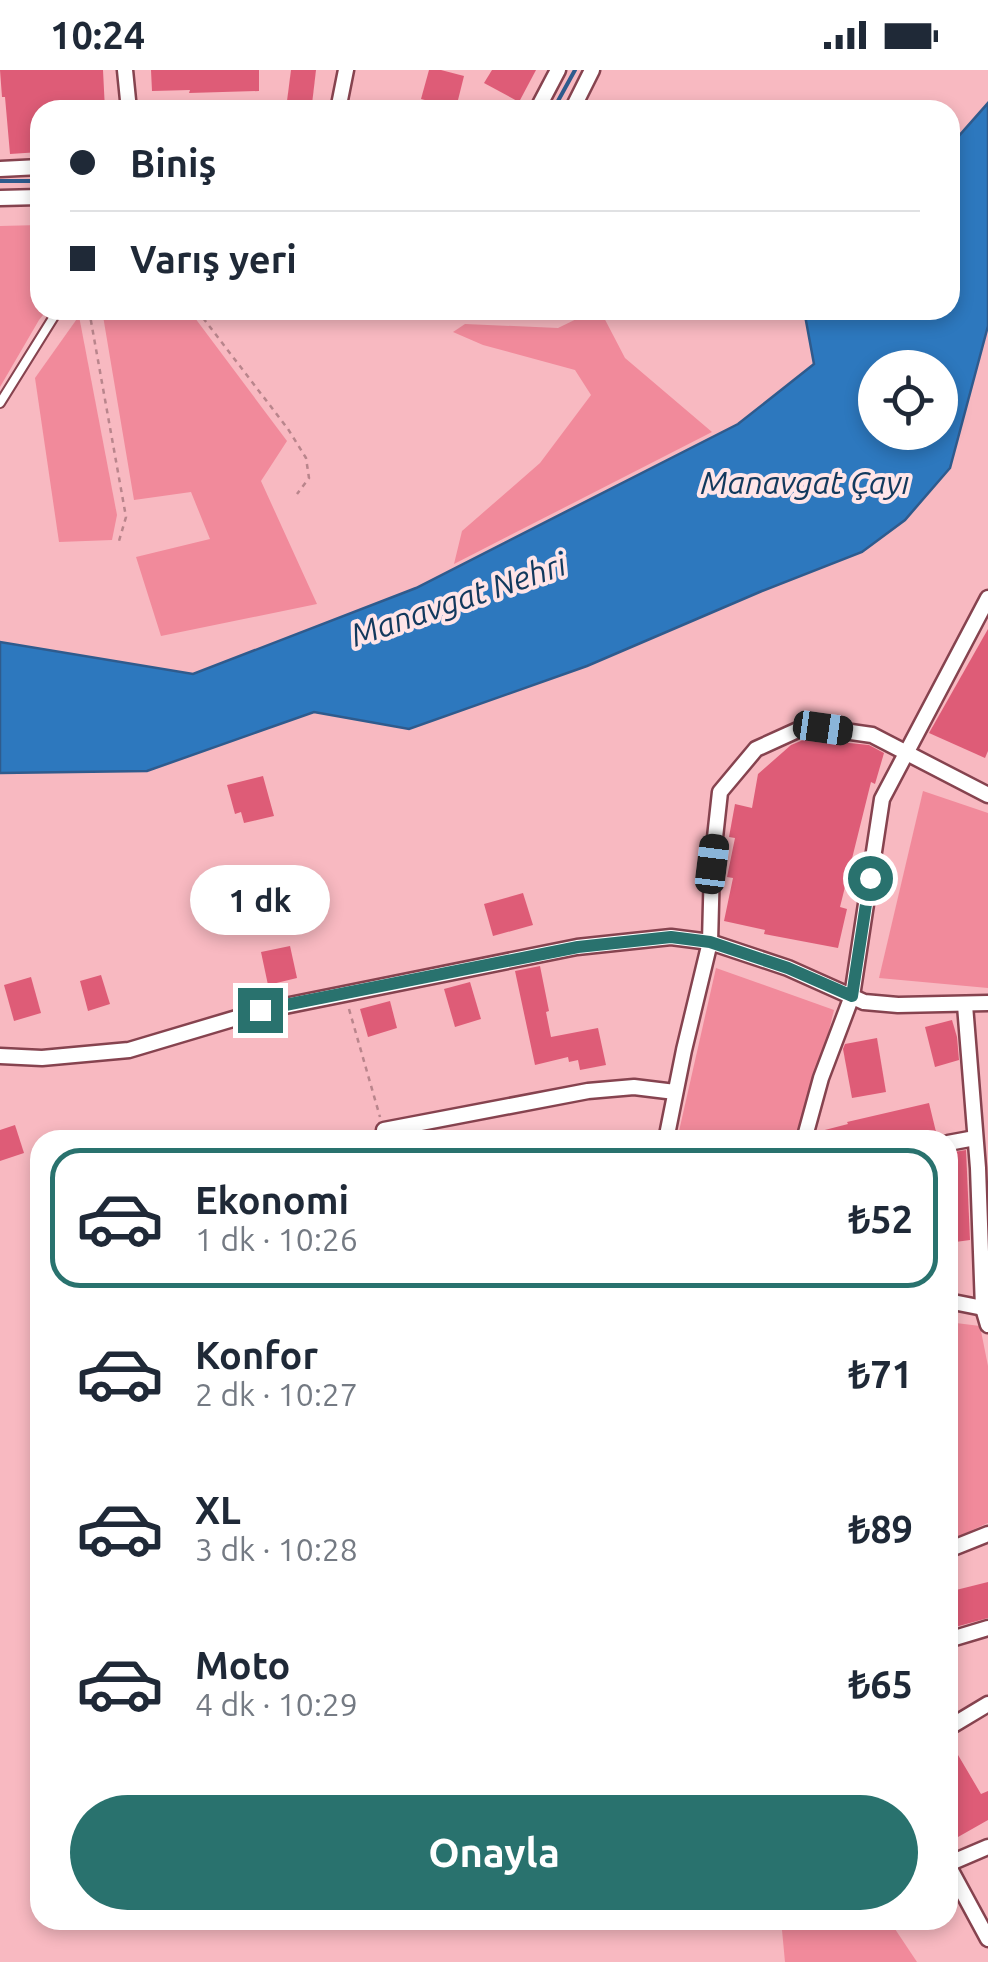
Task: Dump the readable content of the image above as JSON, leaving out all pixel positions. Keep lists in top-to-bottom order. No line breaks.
{"water":["Manavgat Çayı","Manavgat Nehri"],"page":{"status":"10:24","banner":["Biniş","Varış yeri"],"bubble":"1 dk","list":[{"name":"Ekonomi","note":"1 dk · 10:26","value":"₺52"},{"name":"Konfor","note":"2 dk · 10:27","value":"₺71"},{"name":"XL","note":"3 dk · 10:28","value":"₺89"},{"name":"Moto","note":"4 dk · 10:29","value":"₺65"}],"buttons":"Onayla"}}
